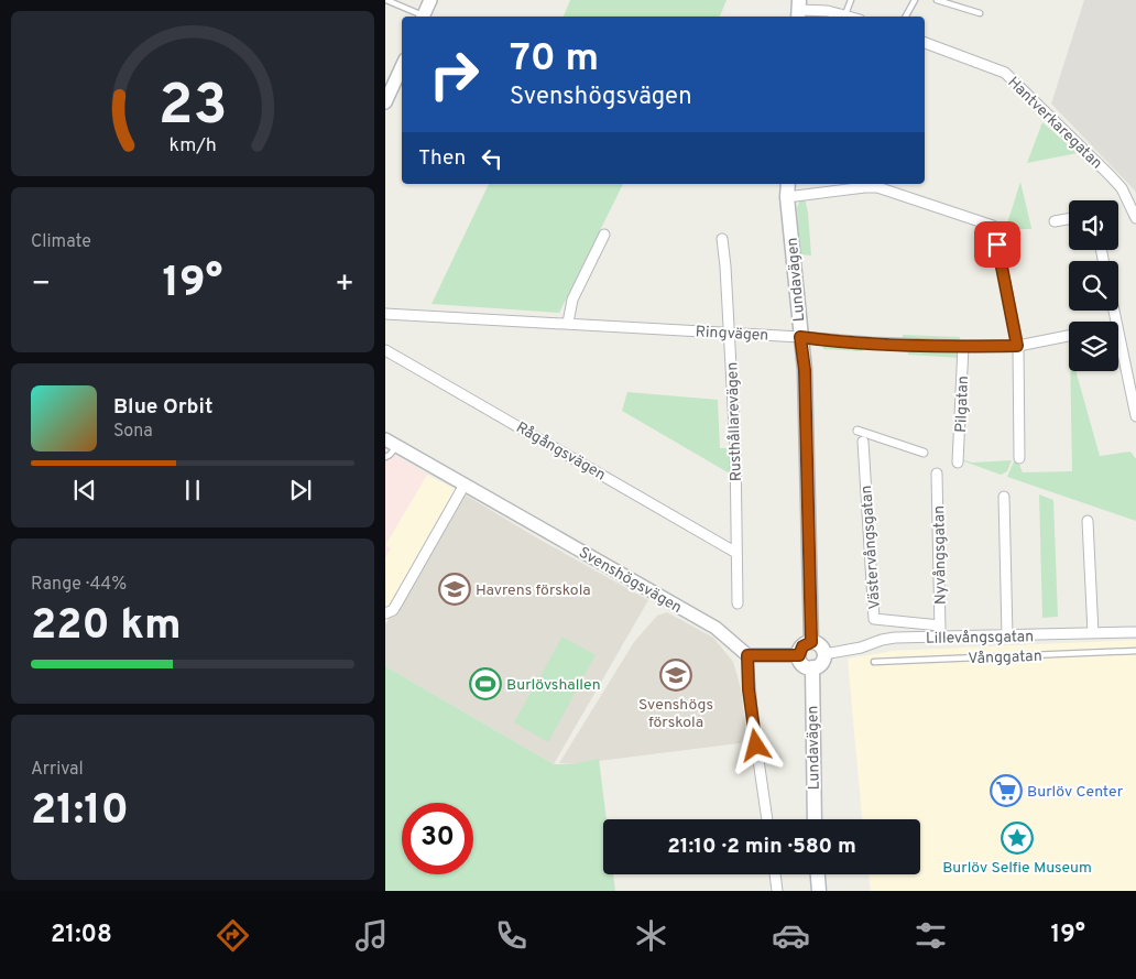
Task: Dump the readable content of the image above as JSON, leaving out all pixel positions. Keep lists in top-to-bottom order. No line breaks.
{"streets":{"main road":["Lundavägen"],"street":["Hantverkaregatan","Ringvägen","Pilgatan","Rusthållarevägen","Rågångsvägen","Västervångsgatan","Nyvångsgatan","Svenshögsvägen","Lillevångsgatan"],"lane":["Vånggatan"]},"crossings":[["Lundavägen","Ringvägen"],["Lundavägen","Lillevångsgatan"],["Ringvägen","Pilgatan"],["Ringvägen","Rusthållarevägen"],["Rusthållarevägen","Rågångsvägen"],["Västervångsgatan","Nyvångsgatan"],["Nyvångsgatan","Lillevångsgatan"]],"places":{"school or university":["Havrens förskola","Svenshögs förskola"],"sports":["Burlövshallen"],"supermarket":["Burlöv Center"],"place":["Burlöv Selfie Museum"]},"page":{"turn":["70 m","Svenshögsvägen"],"then":"Then","tile":["Climate",["Range · 44%","220 km"],["Arrival","21:10"]],"heat":["−","19°","+"],"song":["Blue Orbit","Sona"],"limit":"30","trip":"21:10 · 2 min · 580 m","tabs":["21:08","19°"],"gauge":["23","km/h"]}}
